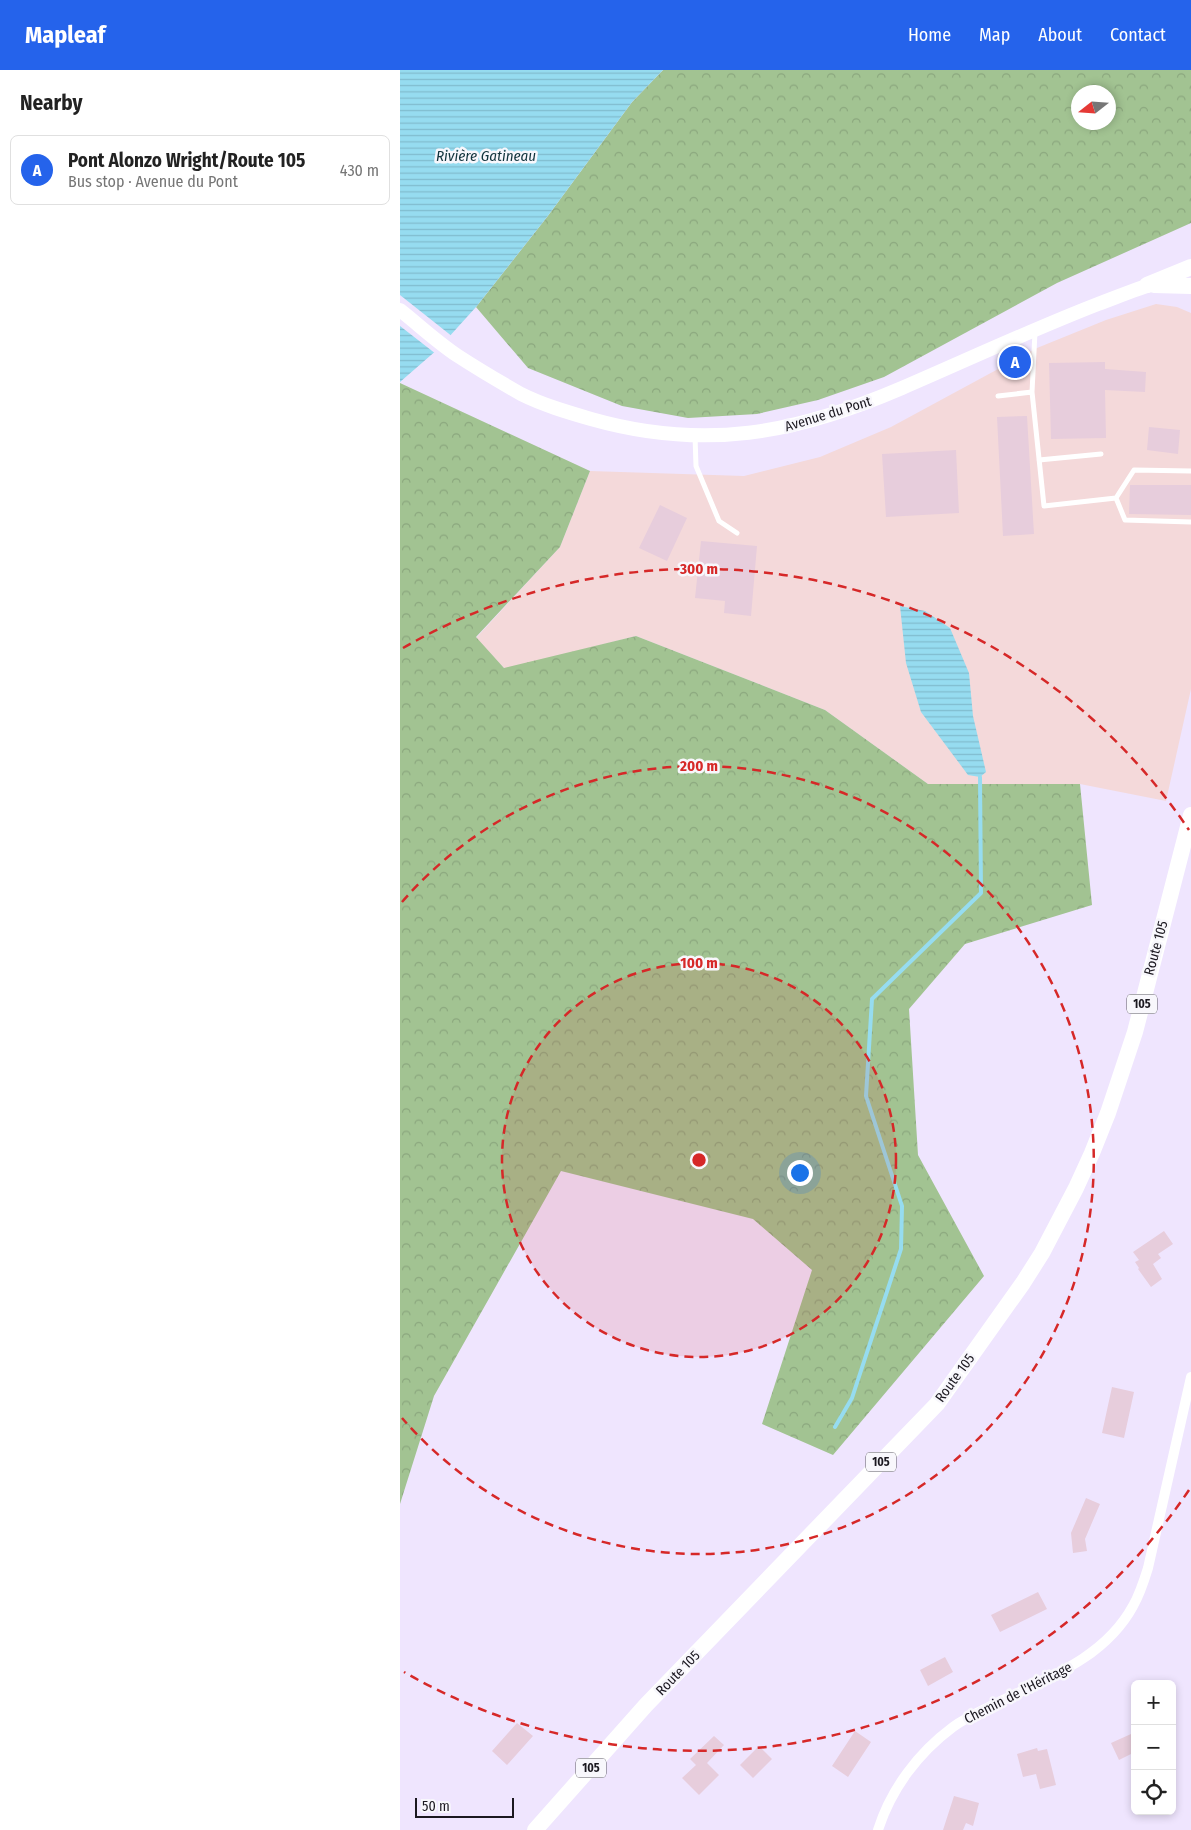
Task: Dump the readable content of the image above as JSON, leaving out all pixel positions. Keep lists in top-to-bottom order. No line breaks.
{"streets":{"main road":["Avenue du Pont","Route 105","105"],"street":["Chemin de l'Héritage"]},"water":["Rivière Gatineau"],"scale_bar":"50 m","north":"left","page":{"header":"Mapleaf","nav":["Home","Map","About","Contact"],"heading":"Nearby","list":[{"mark":"A","name":"Pont Alonzo Wright/Route 105","note":"Bus stop · Avenue du Pont","value":"430 m"}],"pins":"A","map_buttons":["+","−"],"scale":"50 m"},"rings":["300 m","200 m","100 m"]}
